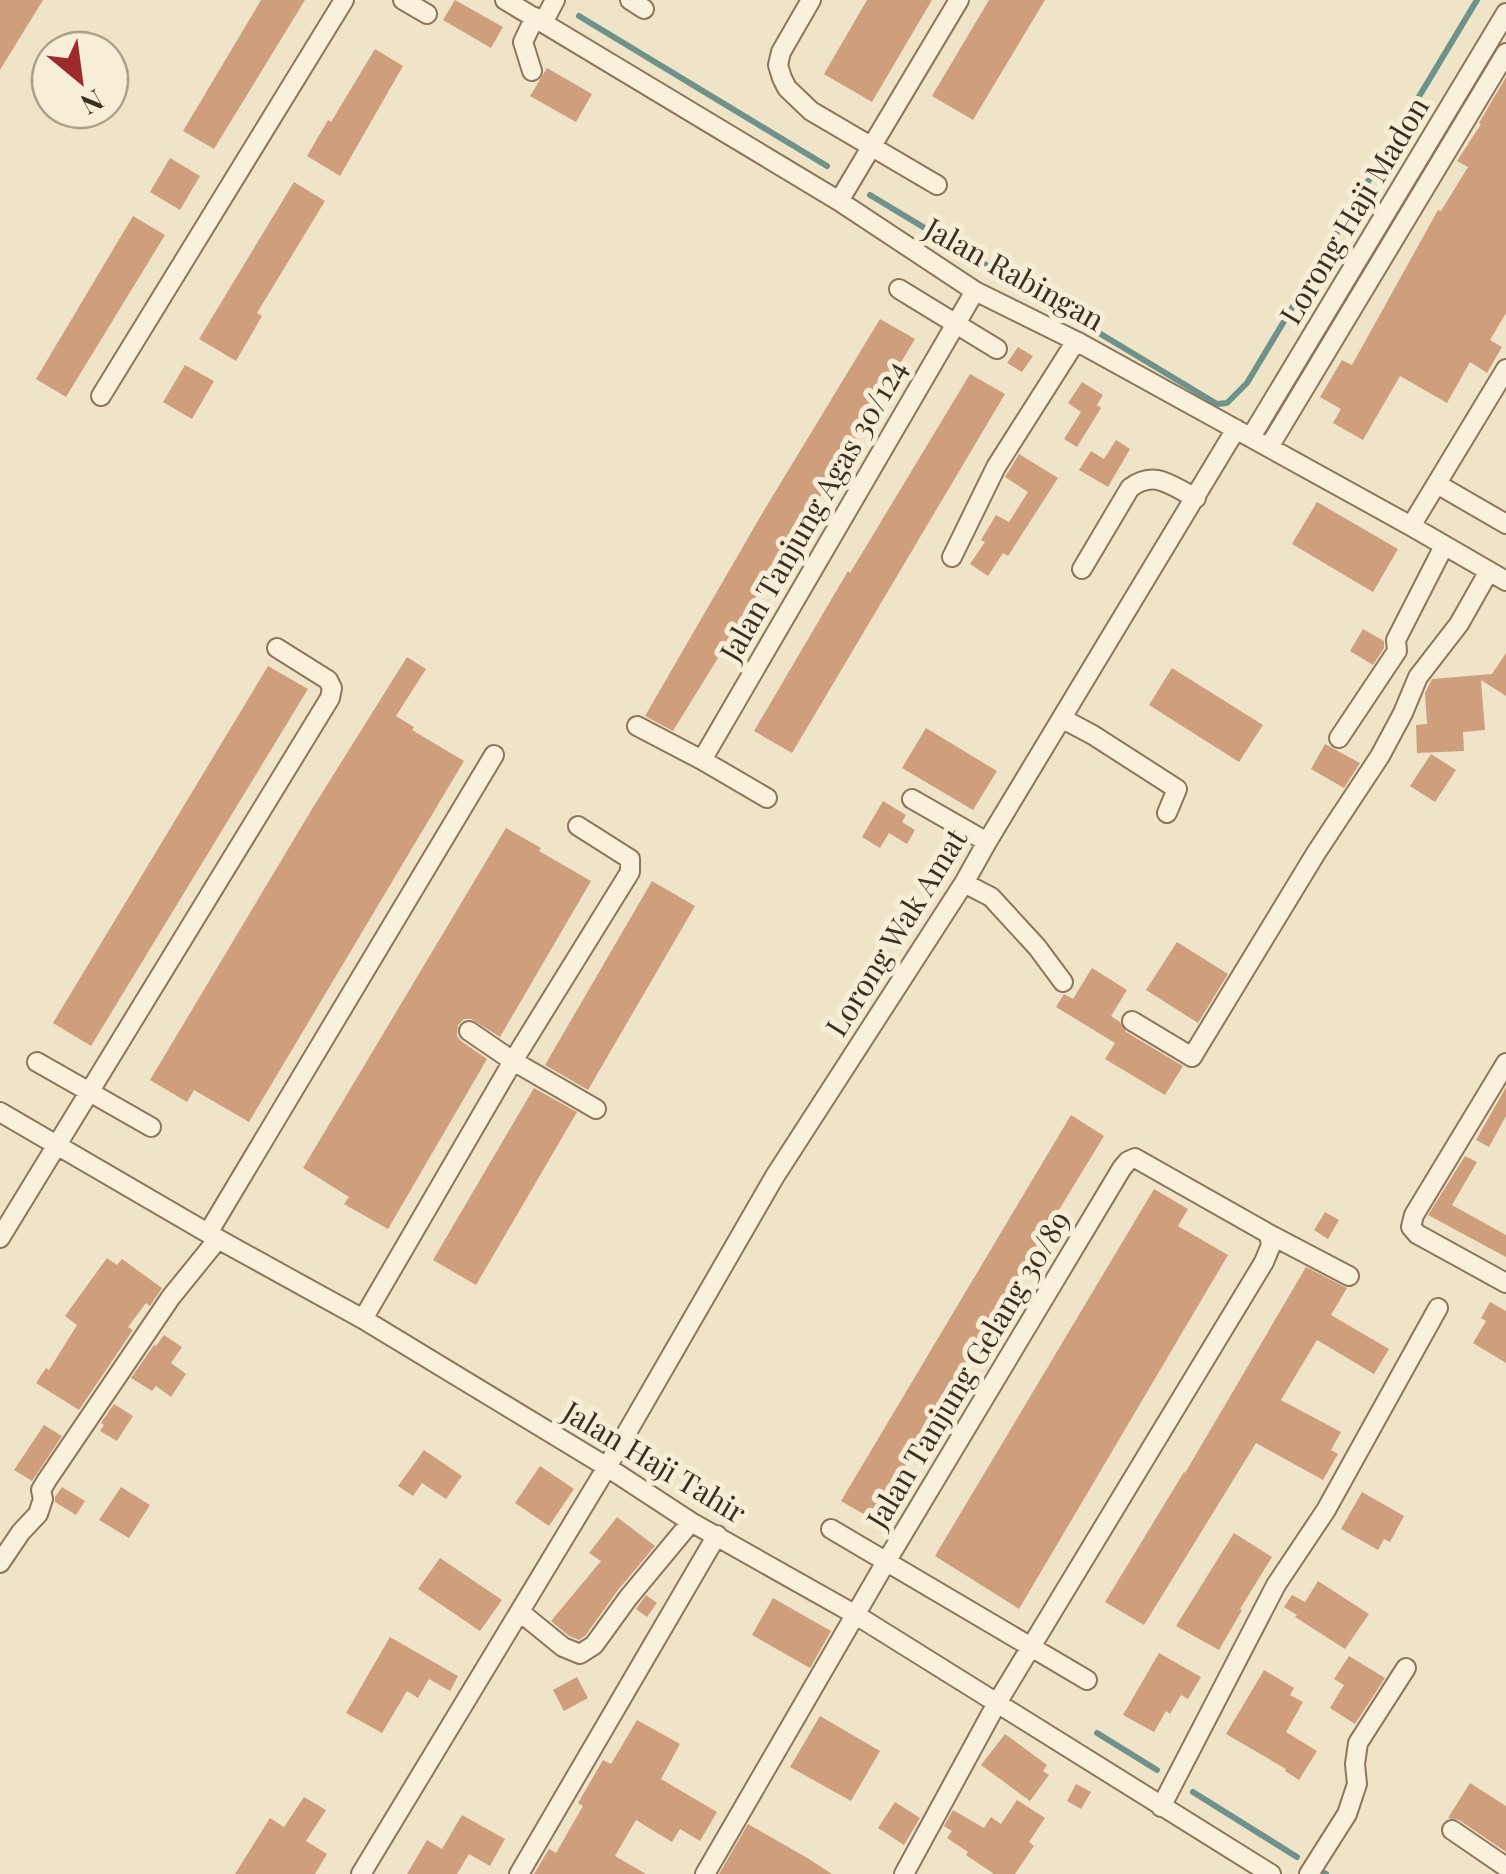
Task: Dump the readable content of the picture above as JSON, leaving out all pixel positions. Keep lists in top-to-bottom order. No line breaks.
{"streets":{"street":["Lorong Haji Madon","Jalan Rabingan","Jalan Tanjung Agas 30/124","Lorong Wak Amat","Jalan Tanjung Gelang 30/89","Jalan Haji Tahir"]},"crossings":[["Lorong Haji Madon","Jalan Rabingan"],["Lorong Haji Madon","Lorong Wak Amat"],["Jalan Rabingan","Jalan Tanjung Agas 30/124"],["Jalan Rabingan","Lorong Wak Amat"],["Lorong Wak Amat","Jalan Haji Tahir"],["Jalan Tanjung Gelang 30/89","Jalan Haji Tahir"]],"north":"bottom right"}
